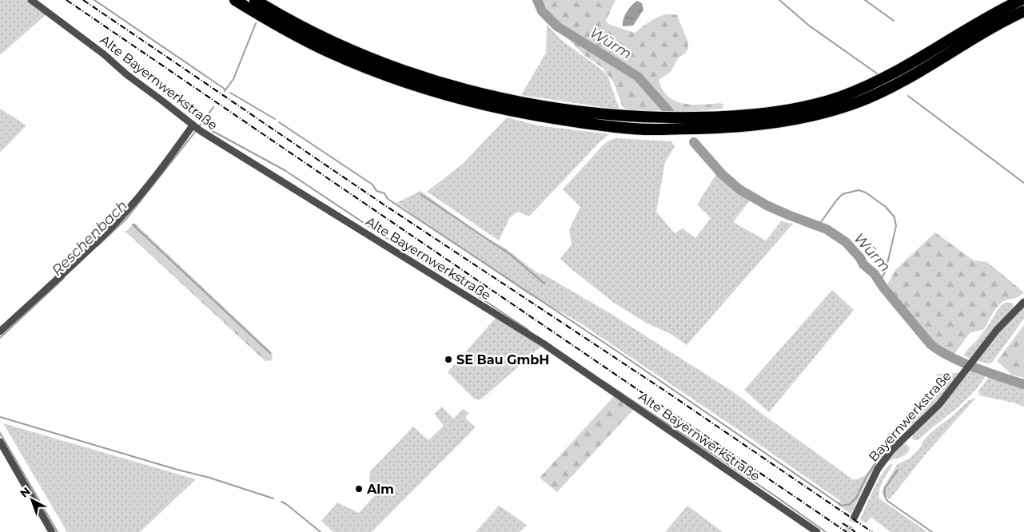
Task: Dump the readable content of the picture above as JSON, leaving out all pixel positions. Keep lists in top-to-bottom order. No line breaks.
{"streets":{"street":["Alte Bayernwerkstraße","Bayernwerkstraße"]},"water":["Würm","Reschenbach"],"places":["SE Bau GmbH","Alm"],"north":"top left"}
